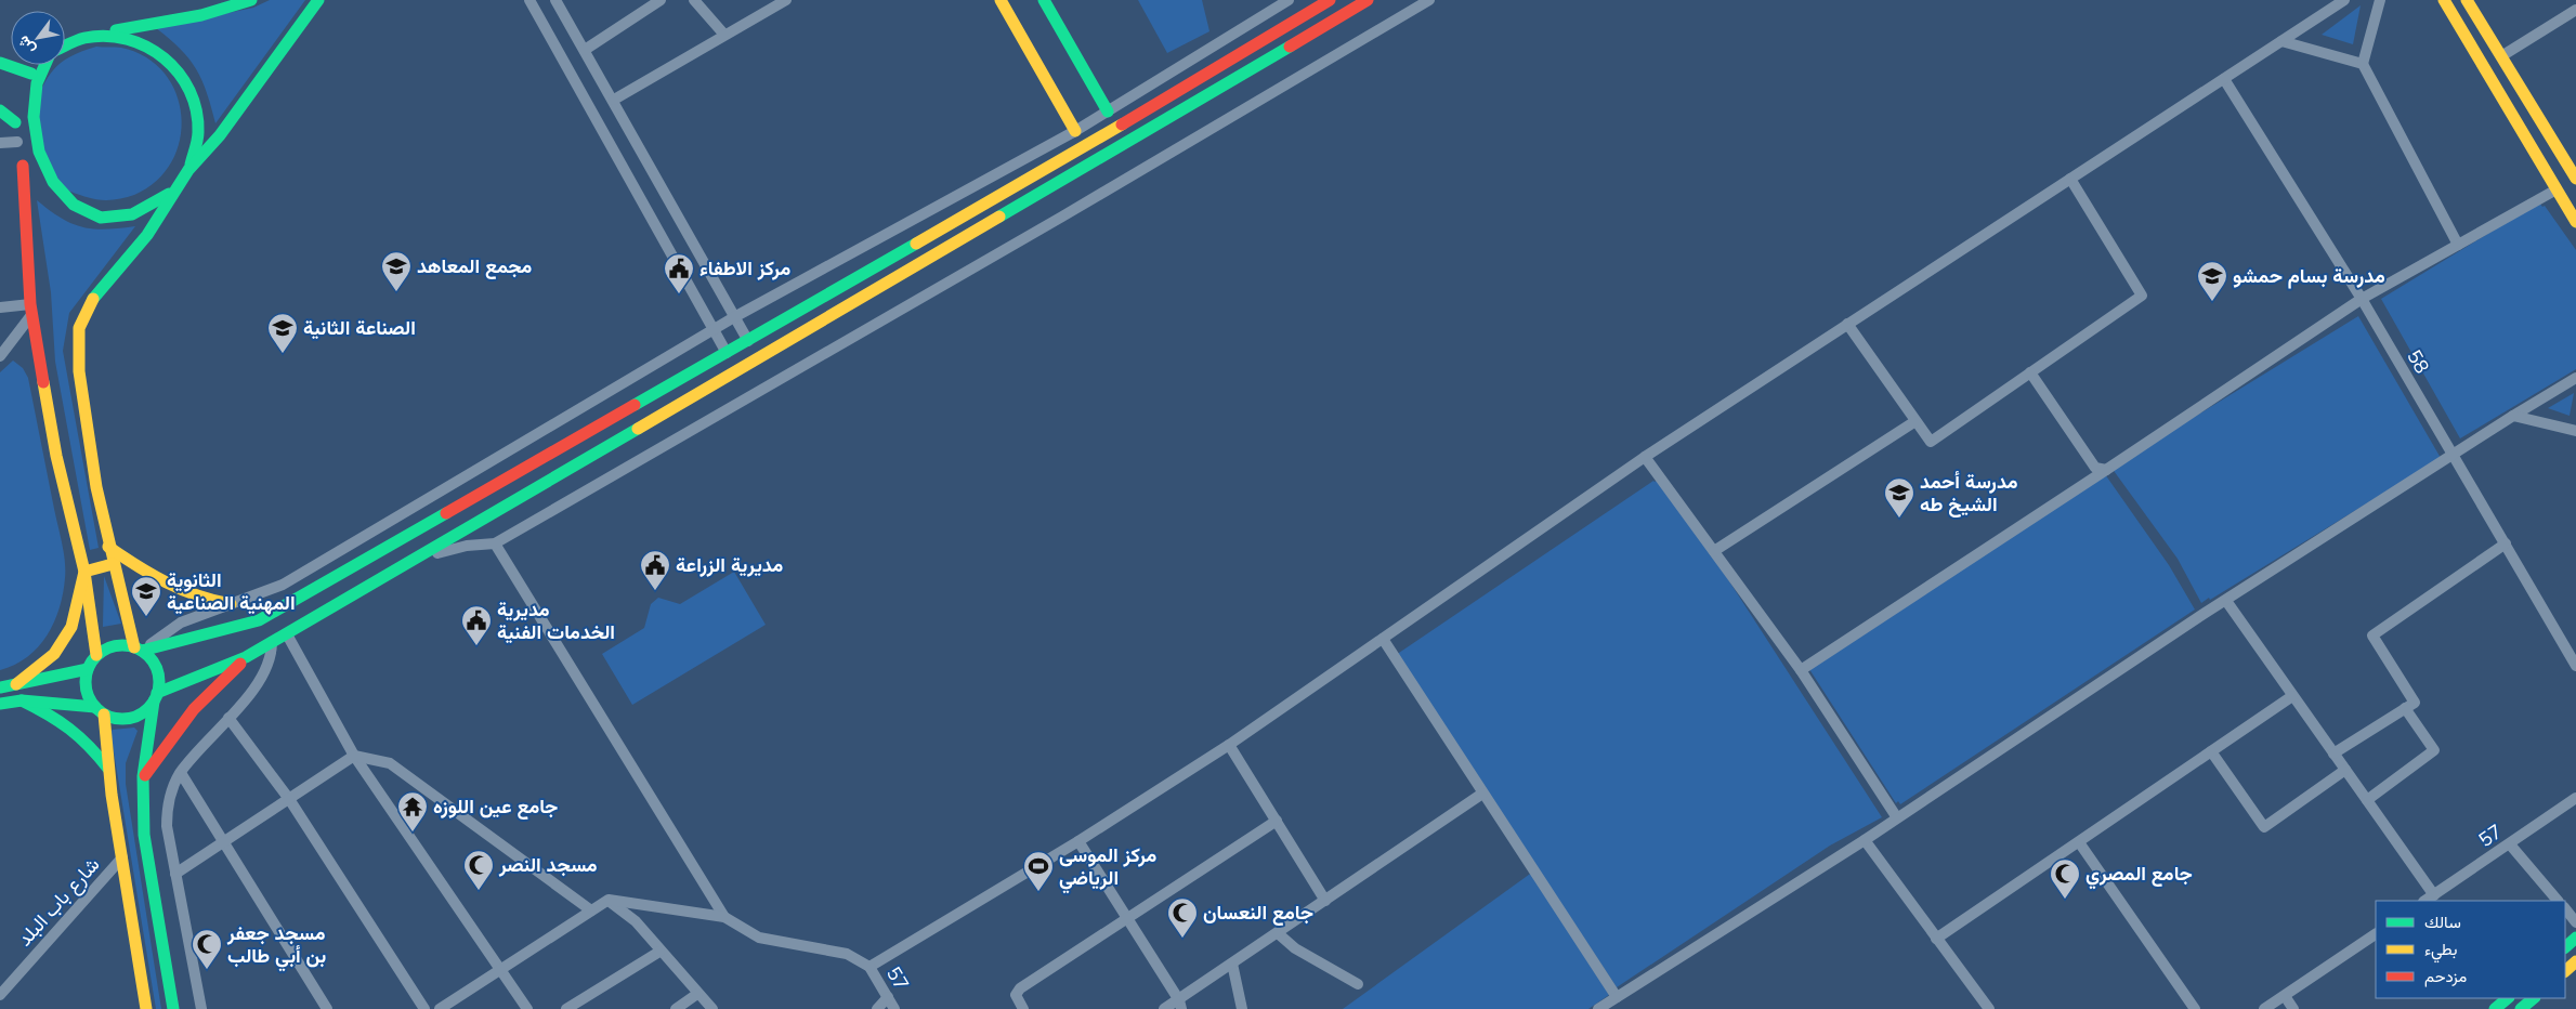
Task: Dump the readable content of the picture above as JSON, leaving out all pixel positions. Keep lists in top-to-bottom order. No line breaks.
{"streets":{"street":["58","57","شارع باب البلد"]},"places":{"school or university":["مجمع المعاهد","مدرسة بسام حمشو","الصناعة الثانية","مدرسة أحمد الشيخ طه","الثانوية المهنية الصناعية"],"public building":["مركز الاطفاء","مديرية الزراعة","مديرية الخدمات الفنية"],"temple":["جامع عين اللوزه"],"mosque":["مسجد النصر","جامع المصري","جامع النعسان","مسجد جعفر بن أبي طالب"],"sports":["مركز الموسى الرياضي"]},"legend":["سالك","بطيء","مزدحم"],"north":"bottom left"}
